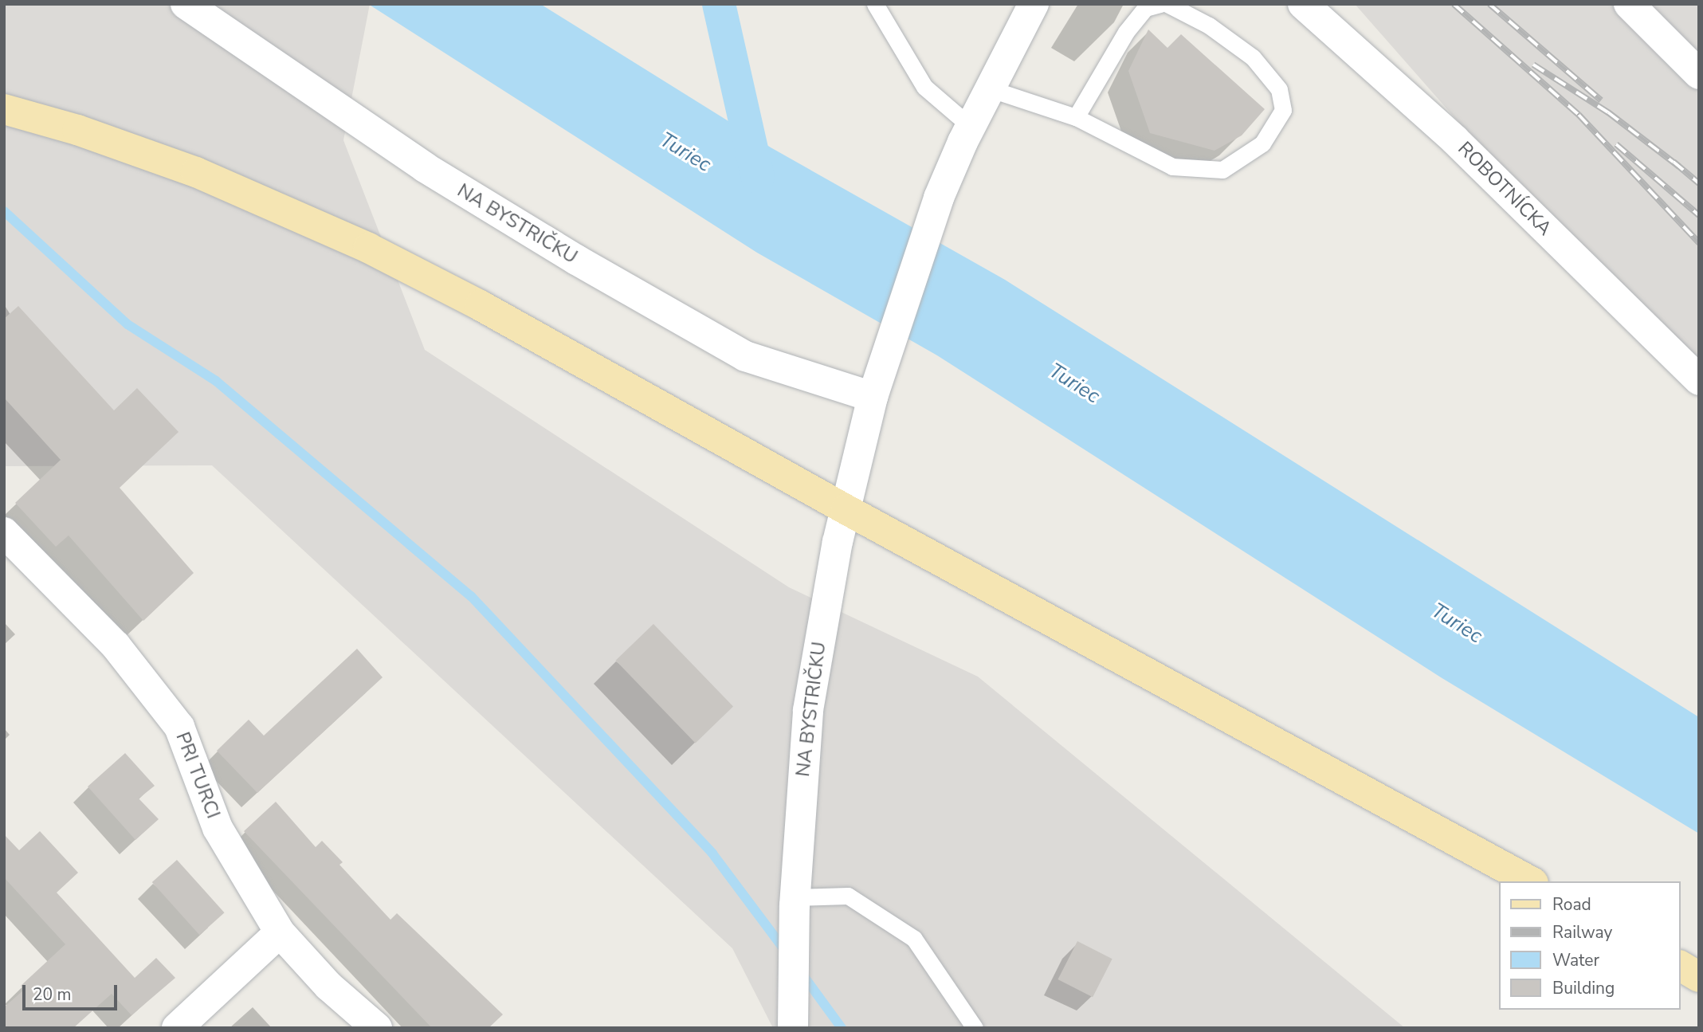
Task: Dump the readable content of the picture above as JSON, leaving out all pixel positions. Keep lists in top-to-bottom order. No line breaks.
{"streets":{"street":["ROBOTNÍCKA","NA BYSTRIČKU","PRI TURCI"]},"water":["Turiec"],"legend":["Road","Railway","Water","Building"],"scale_bar":"20 m"}
